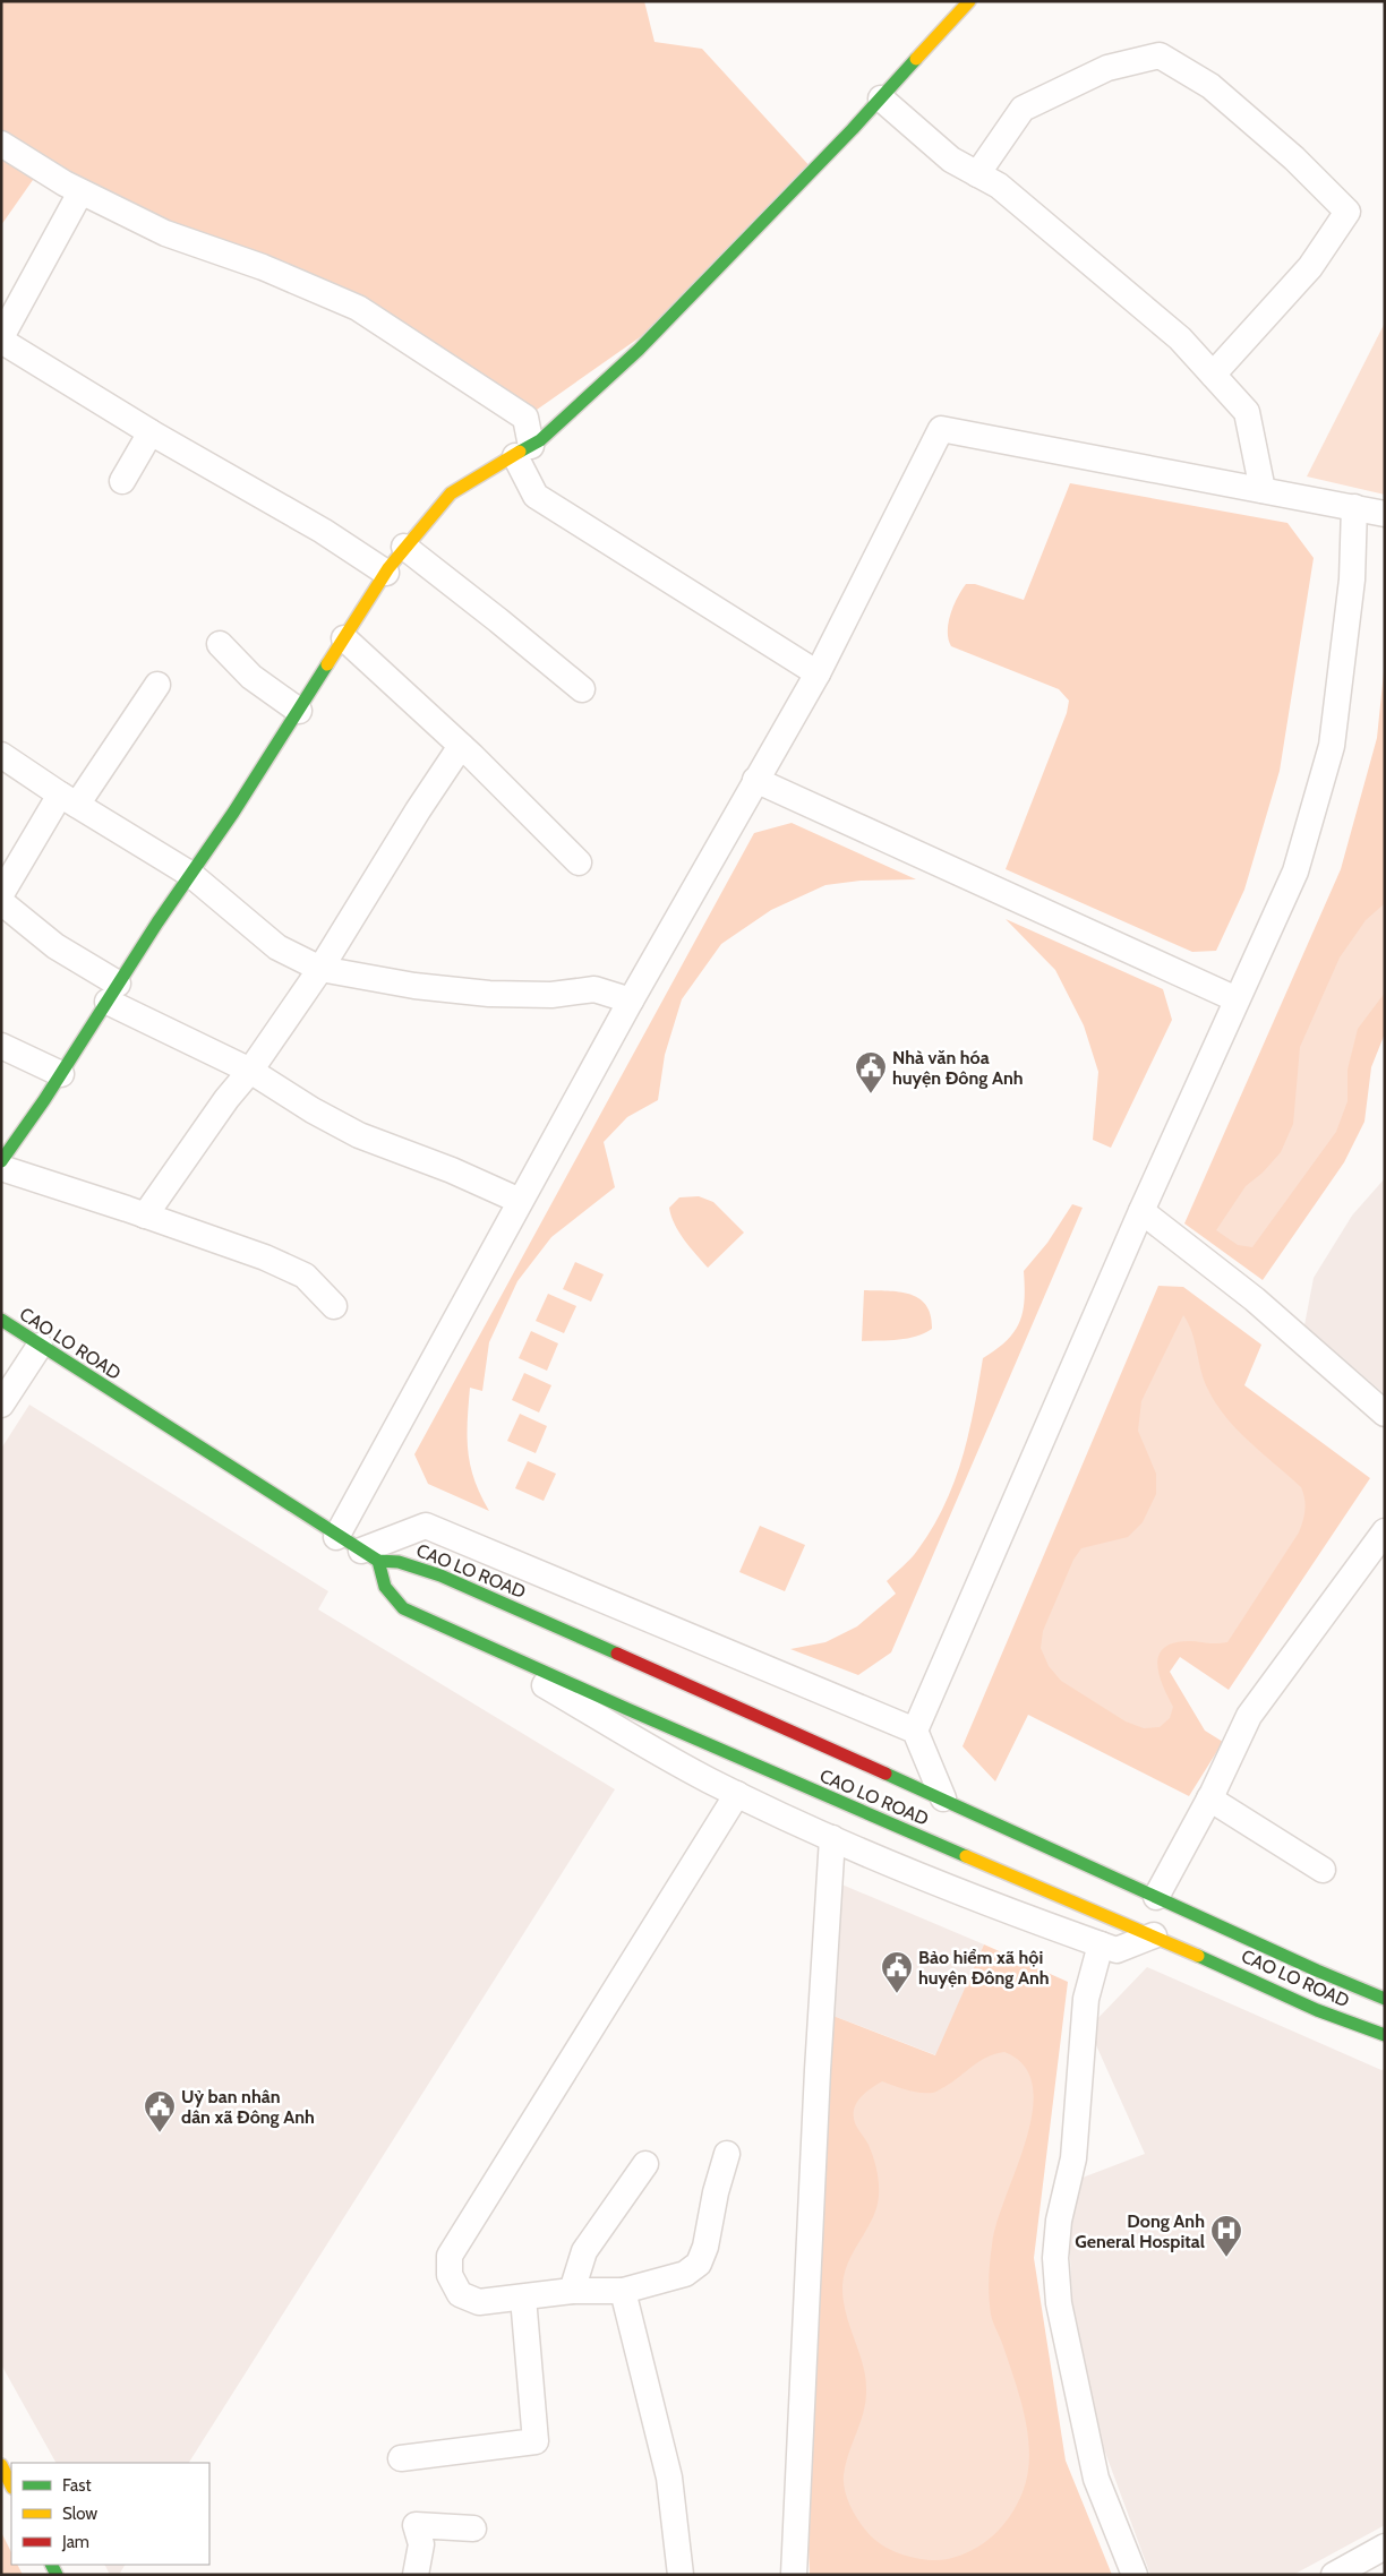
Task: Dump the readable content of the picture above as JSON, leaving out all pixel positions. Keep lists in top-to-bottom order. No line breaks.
{"streets":{"main road":["CAO LO ROAD"]},"places":{"public building":["Nhà văn hóa huyện Đông Anh","Bảo hiểm xã hội huyện Đông Anh","Uỷ ban nhân dân xã Đông Anh"],"hospital":["Dong Anh General Hospital"]},"legend":["Fast","Slow","Jam"]}
